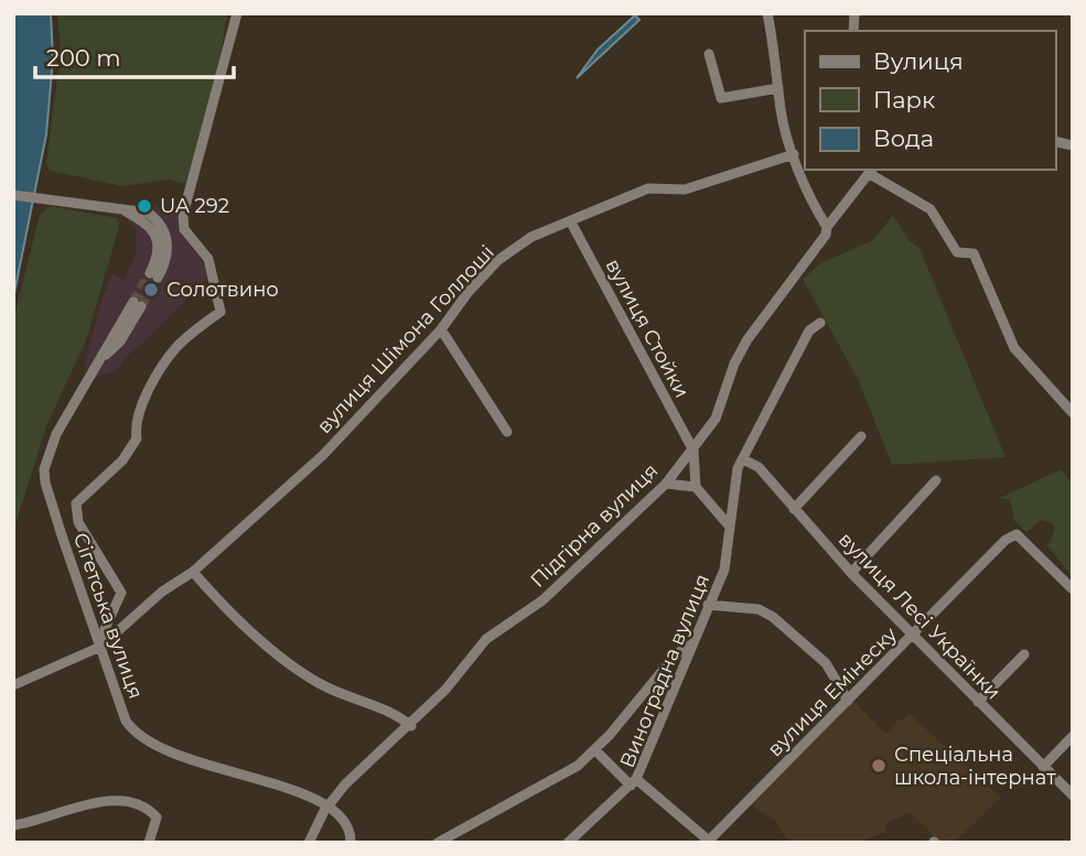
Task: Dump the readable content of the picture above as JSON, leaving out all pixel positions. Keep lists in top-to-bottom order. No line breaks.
{"streets":{"street":["вулиця Стойки","вулиця Шімона Голлоші","Підгірна вулиця","Сігетська вулиця","вулиця Лесі Українки","Виноградна вулиця","вулиця Емінеску"]},"crossings":[["вулиця Стойки","вулиця Шімона Голлоші"],["вулиця Стойки","Підгірна вулиця"],["вулиця Шімона Голлоші","Сігетська вулиця"],["Підгірна вулиця","Сігетська вулиця"],["вулиця Лесі Українки","Виноградна вулиця"],["вулиця Лесі Українки","вулиця Емінеску"],["Виноградна вулиця","вулиця Емінеску"]],"places":["UA 292","Солотвино","Спеціальна школа-інтернат"],"legend":["Вулиця","Парк","Вода"],"scale_bar":"200 m"}
